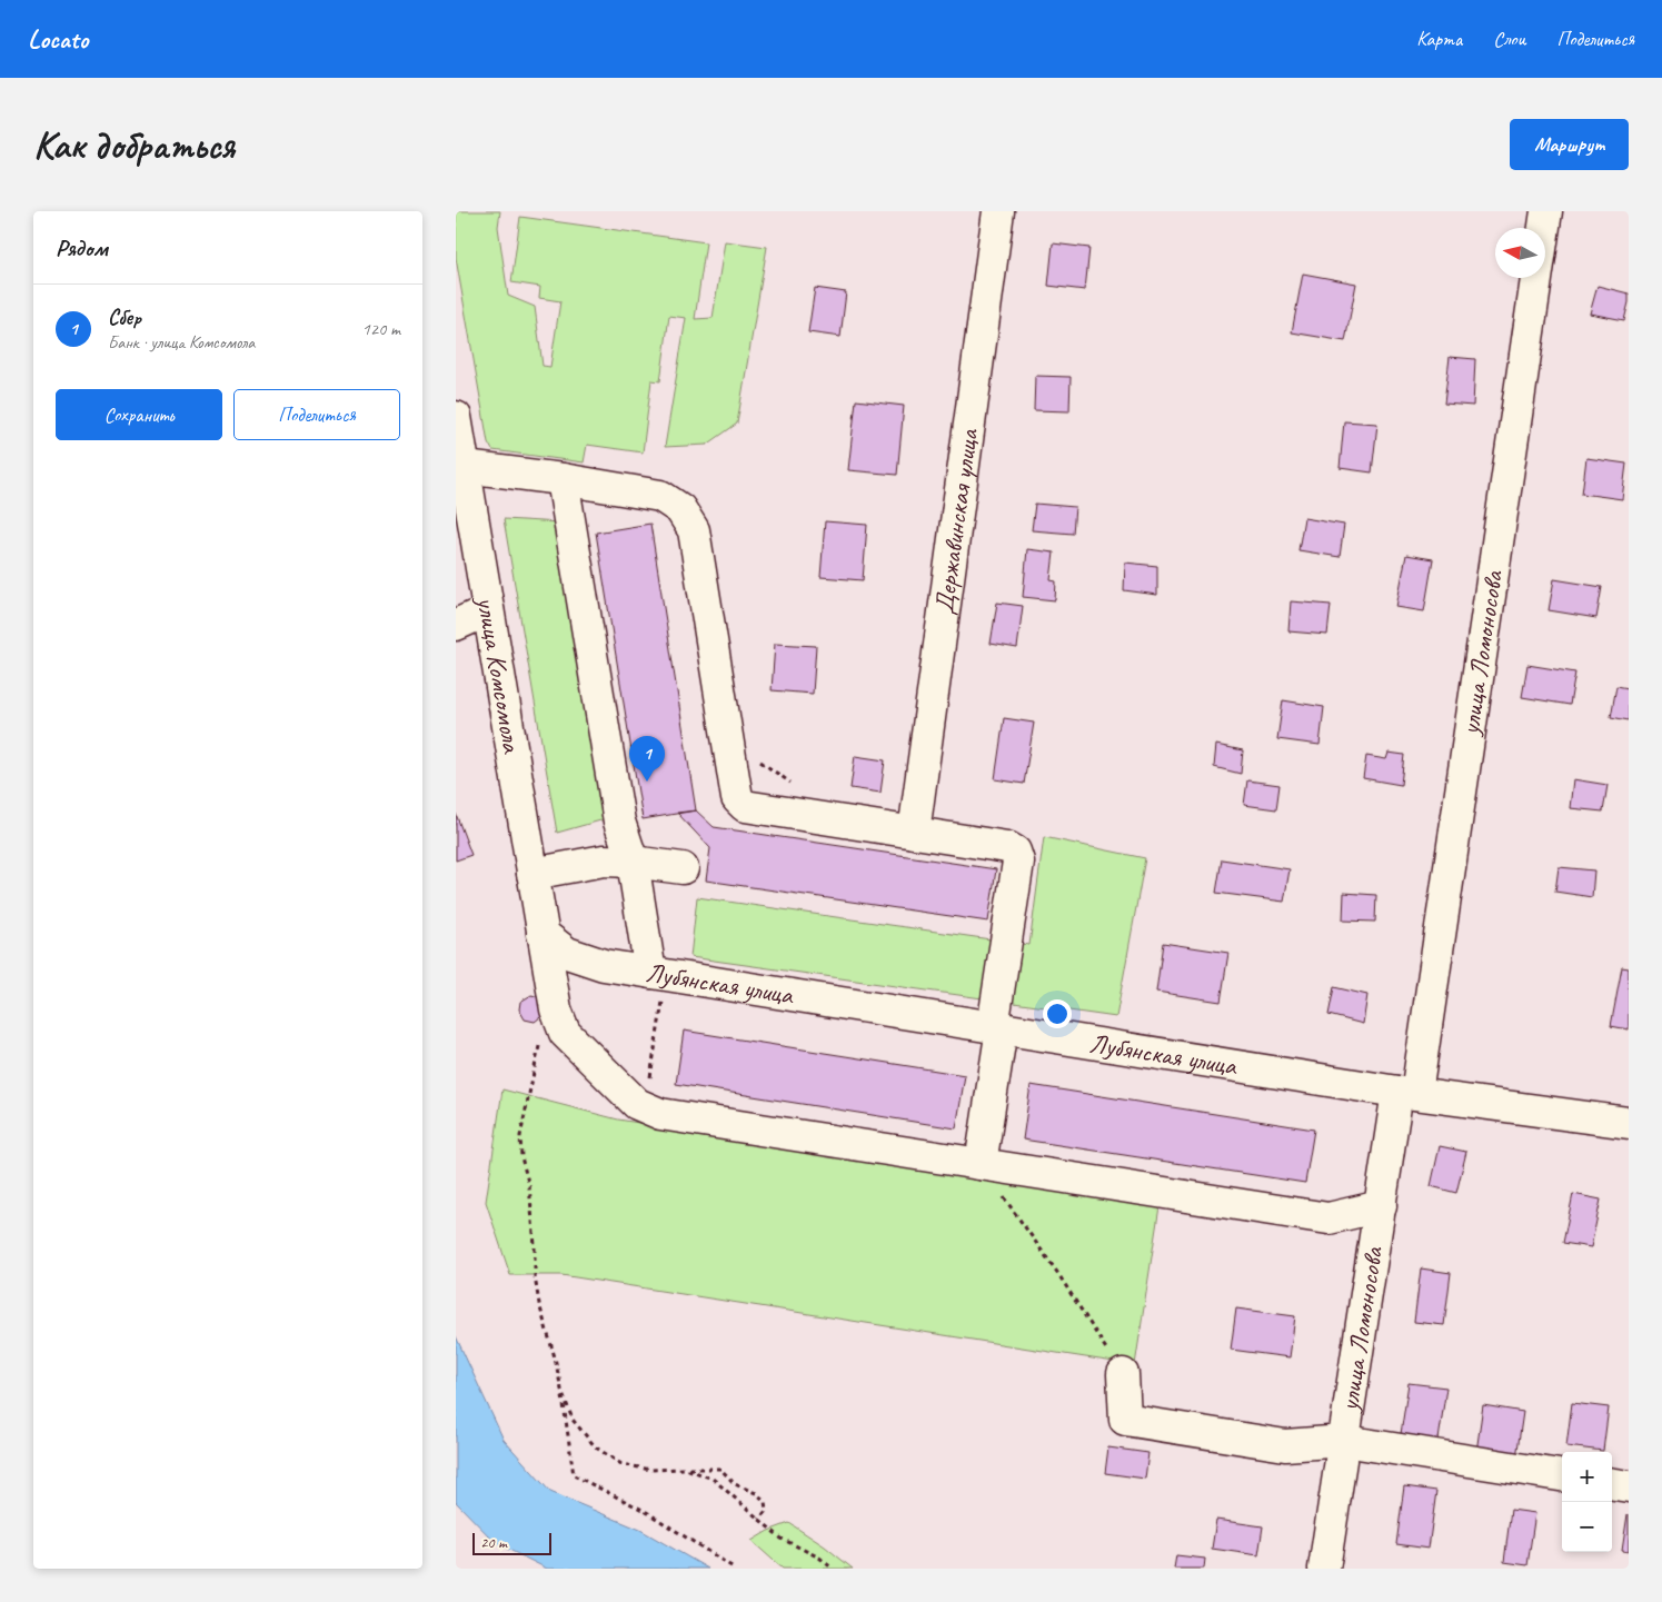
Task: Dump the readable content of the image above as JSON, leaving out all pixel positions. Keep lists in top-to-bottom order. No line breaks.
{"streets":{"street":["Державинская улица","улица Ломоносова","улица Комсомола","Лубянская улица"]},"crossings":[["улица Ломоносова","улица Комсомола"],["улица Ломоносова","Лубянская улица"],["улица Комсомола","Лубянская улица"]],"scale_bar":"20 m","north":"left","page":{"header":"Locato","nav":["Карта","Слои","Поделиться"],"buttons":["Маршрут",["Сохранить","Поделиться"]],"title":"Как добраться","heading":"Рядом","list":[{"mark":"1","name":"Сбер","note":"Банк · улица Комсомола","value":"120 m"}],"pins":"1","map_buttons":["+","−"],"scale":"20 m"}}
